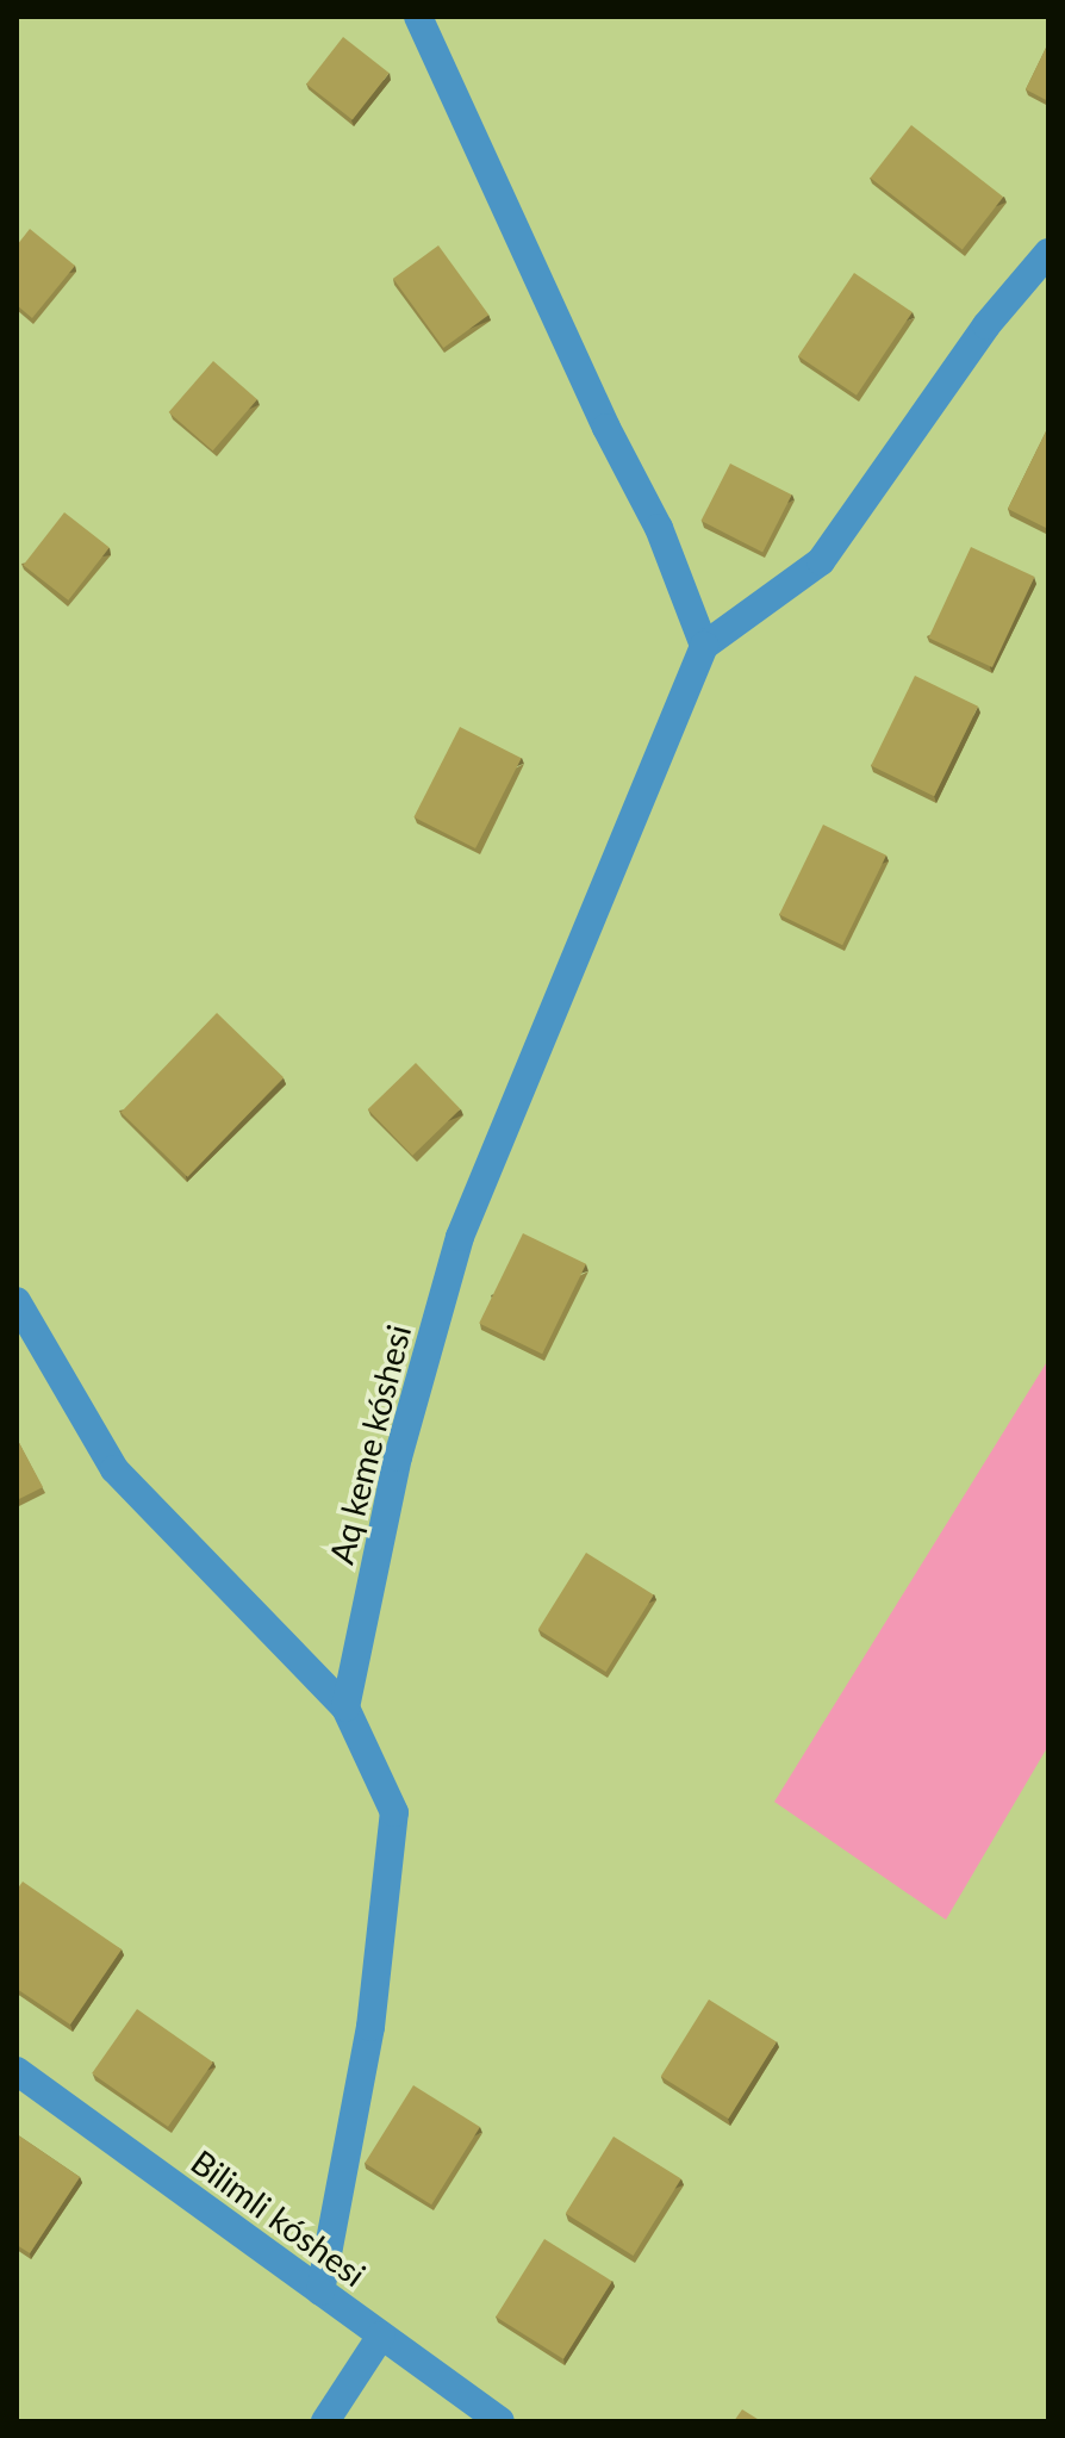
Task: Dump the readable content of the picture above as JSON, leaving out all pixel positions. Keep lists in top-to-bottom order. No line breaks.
{"streets":{"street":["Aq keme kóshesi","Bilimli kóshesi"]}}
